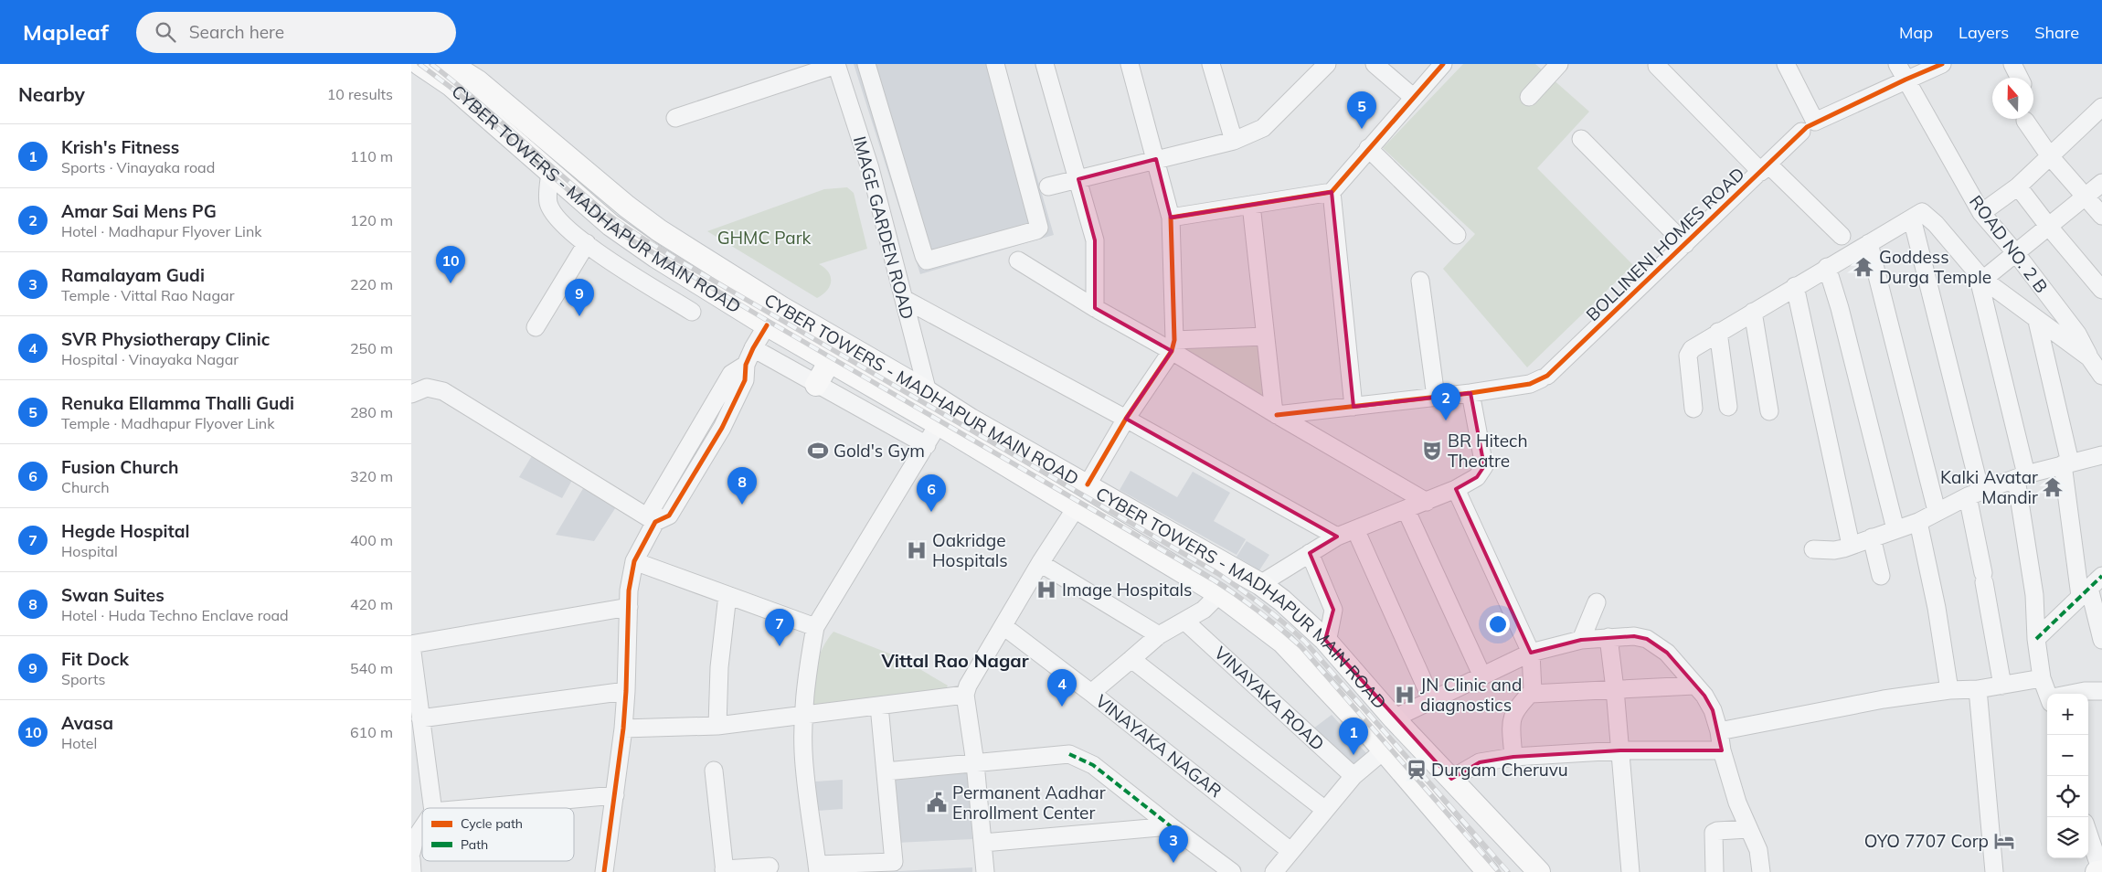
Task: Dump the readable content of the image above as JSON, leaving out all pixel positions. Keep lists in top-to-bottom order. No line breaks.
{"streets":{"main road":["CYBER TOWERS - MADHAPUR MAIN ROAD"],"street":["IMAGE GARDEN ROAD","BOLLINENI HOMES ROAD","ROAD NO. 2 B","VINAYAKA ROAD","VINAYAKA NAGAR"]},"crossings":[["CYBER TOWERS - MADHAPUR MAIN ROAD","IMAGE GARDEN ROAD"]],"districts":["Vittal Rao Nagar"],"parks":["GHMC Park"],"places":{"temple":["Goddess Durga Temple","Kalki Avatar Mandir"],"sports":["Gold's Gym"],"theatre":["BR Hitech Theatre"],"hospital":["Oakridge Hospitals","Image Hospitals","JN Clinic and diagnostics"],"station":["Durgam Cheruvu"],"public building":["Permanent Aadhar Enrollment Center"],"hotel":["OYO 7707 Corp"]},"legend":["Cycle path","Path"],"north":"top","page":{"header":"Mapleaf","search":"Search here","nav":["Map","Layers","Share"],"heading":["Nearby","10 results"],"pins":["5","10","9","2","8","6","7","4","1","3"],"list":[{"mark":"1","name":"Krish's Fitness","note":"Sports · Vinayaka road","value":"110 m"},{"mark":"2","name":"Amar Sai Mens PG","note":"Hotel · Madhapur Flyover Link","value":"120 m"},{"mark":"3","name":"Ramalayam Gudi","note":"Temple · Vittal Rao Nagar","value":"220 m"},{"mark":"4","name":"SVR Physiotherapy Clinic","note":"Hospital · Vinayaka Nagar","value":"250 m"},{"mark":"5","name":"Renuka Ellamma Thalli Gudi","note":"Temple · Madhapur Flyover Link","value":"280 m"},{"mark":"6","name":"Fusion Church","note":"Church","value":"320 m"},{"mark":"7","name":"Hegde Hospital","note":"Hospital","value":"400 m"},{"mark":"8","name":"Swan Suites","note":"Hotel · Huda Techno Enclave road","value":"420 m"},{"mark":"9","name":"Fit Dock","note":"Sports","value":"540 m"},{"mark":"10","name":"Avasa","note":"Hotel","value":"610 m"}],"map_buttons":["+","−"]}}
